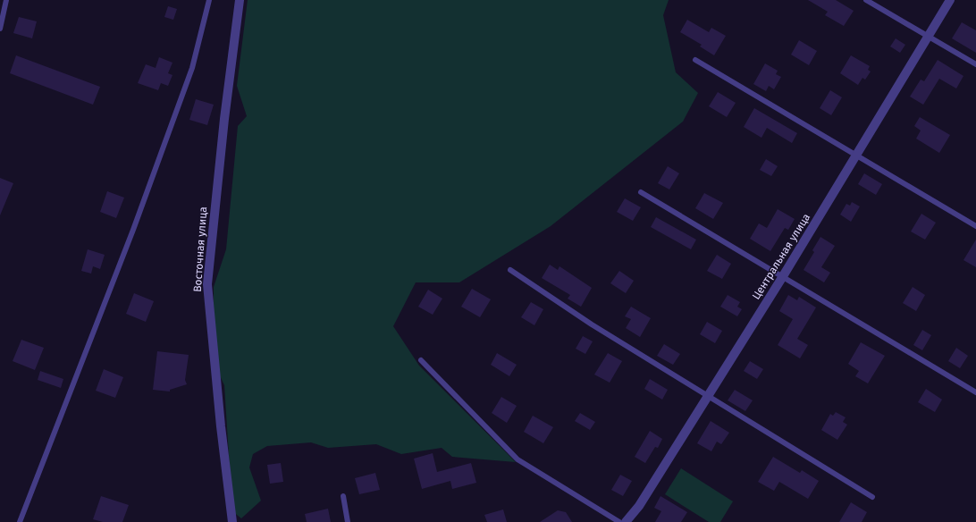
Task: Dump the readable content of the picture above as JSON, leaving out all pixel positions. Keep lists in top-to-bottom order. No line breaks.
{"streets":{"street":["Восточная улица","Центральная улица"]}}
